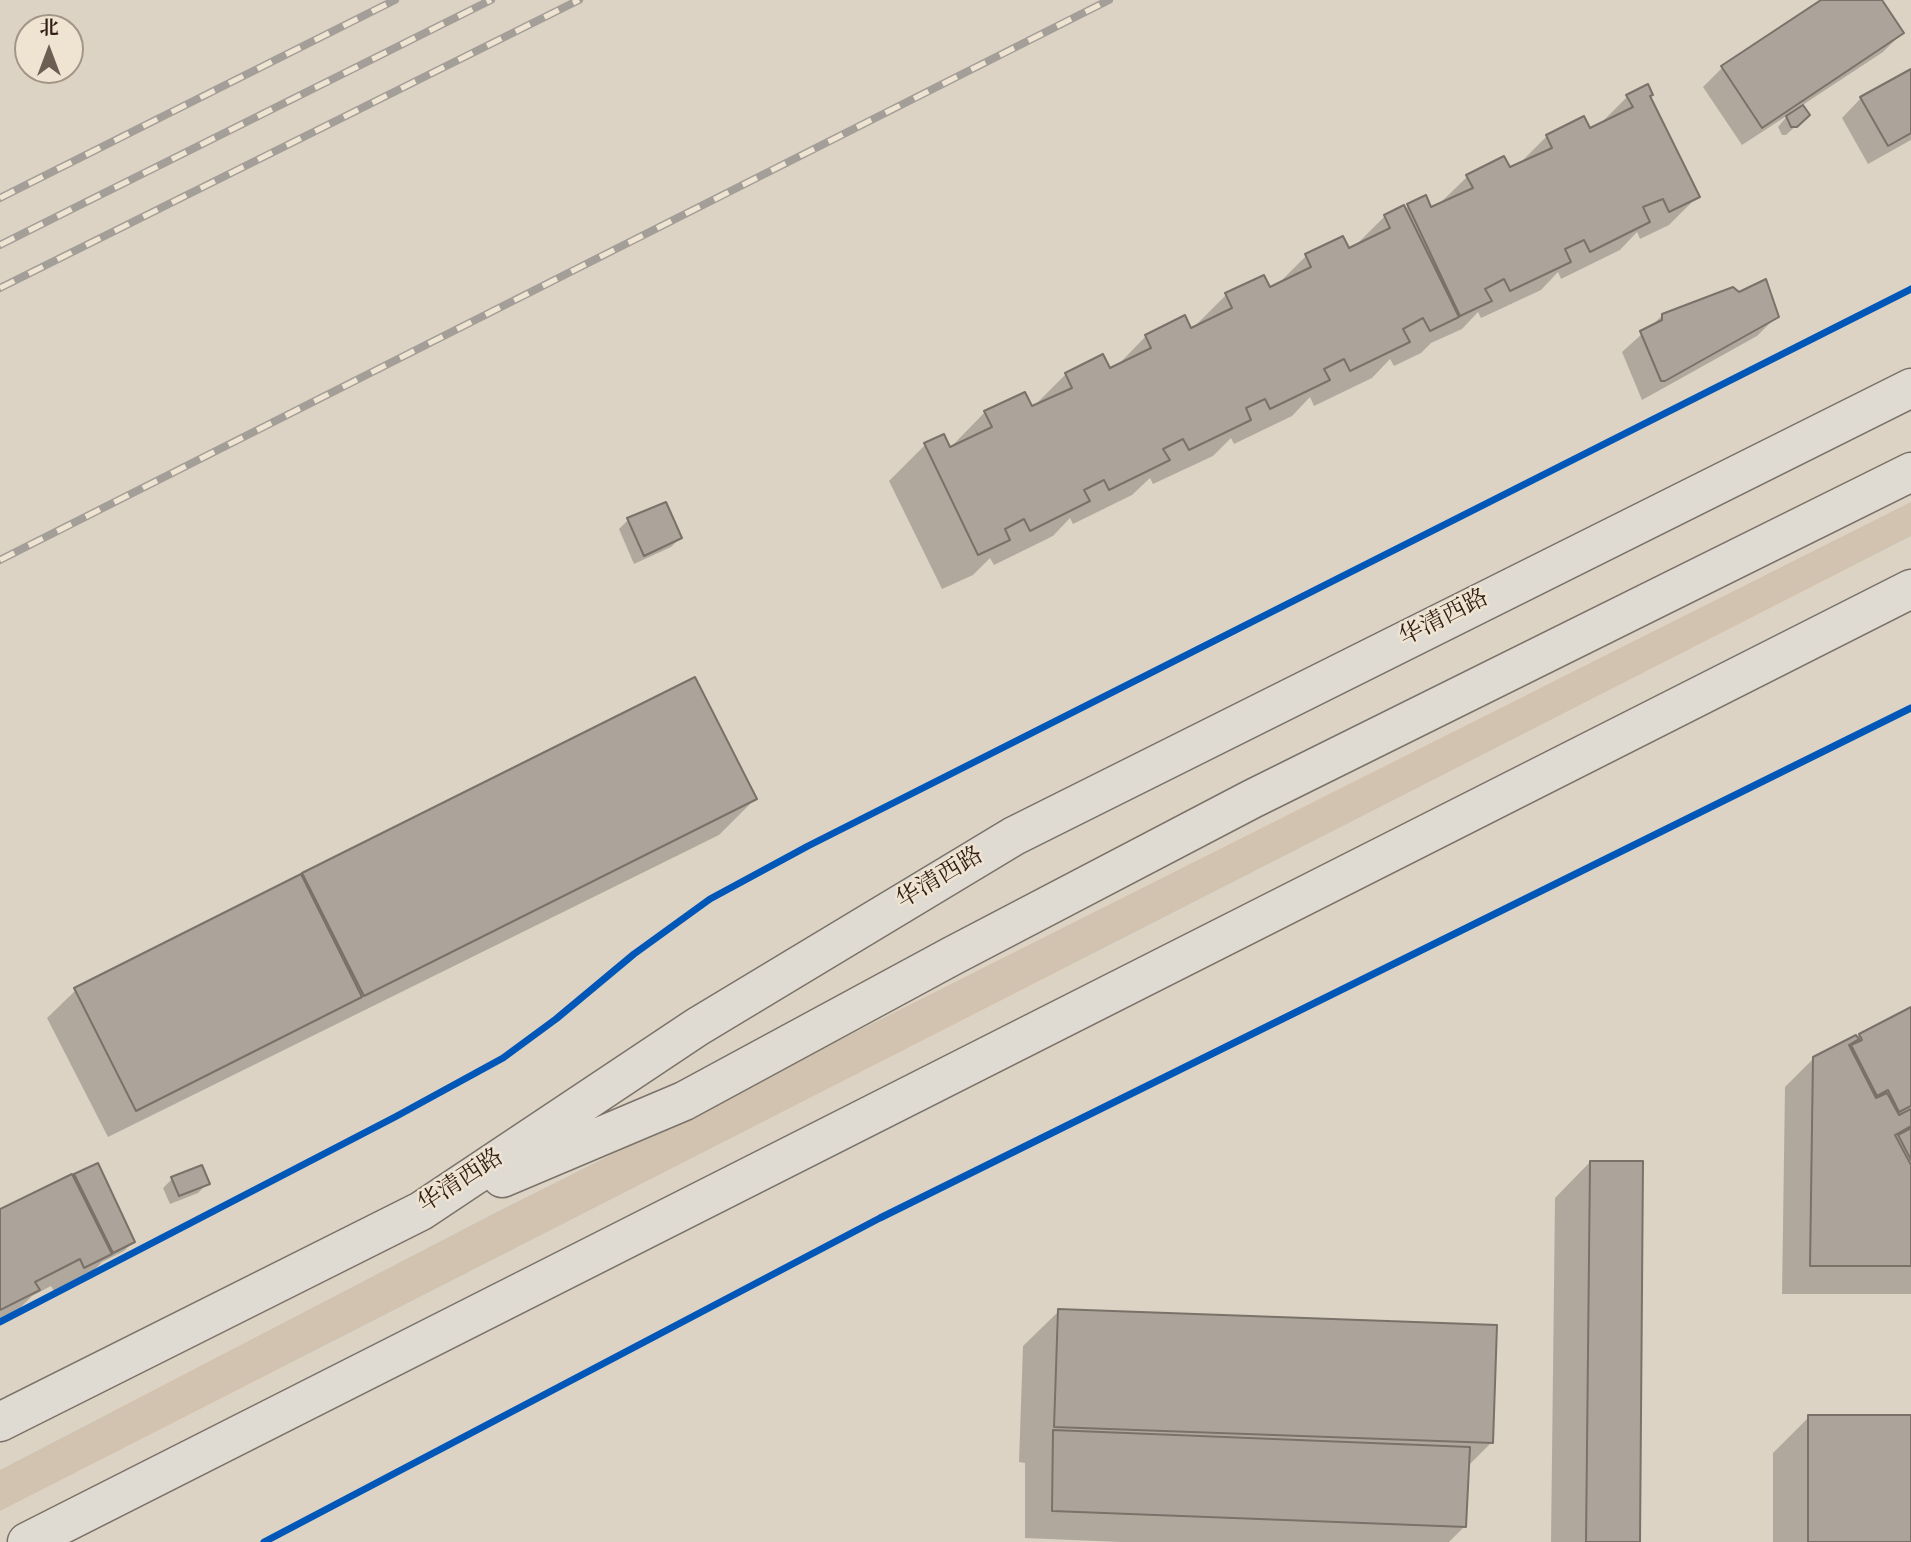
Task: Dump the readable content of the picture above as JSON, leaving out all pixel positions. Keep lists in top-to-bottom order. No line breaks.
{"streets":{"main road":["华清西路"]},"north":"top"}
